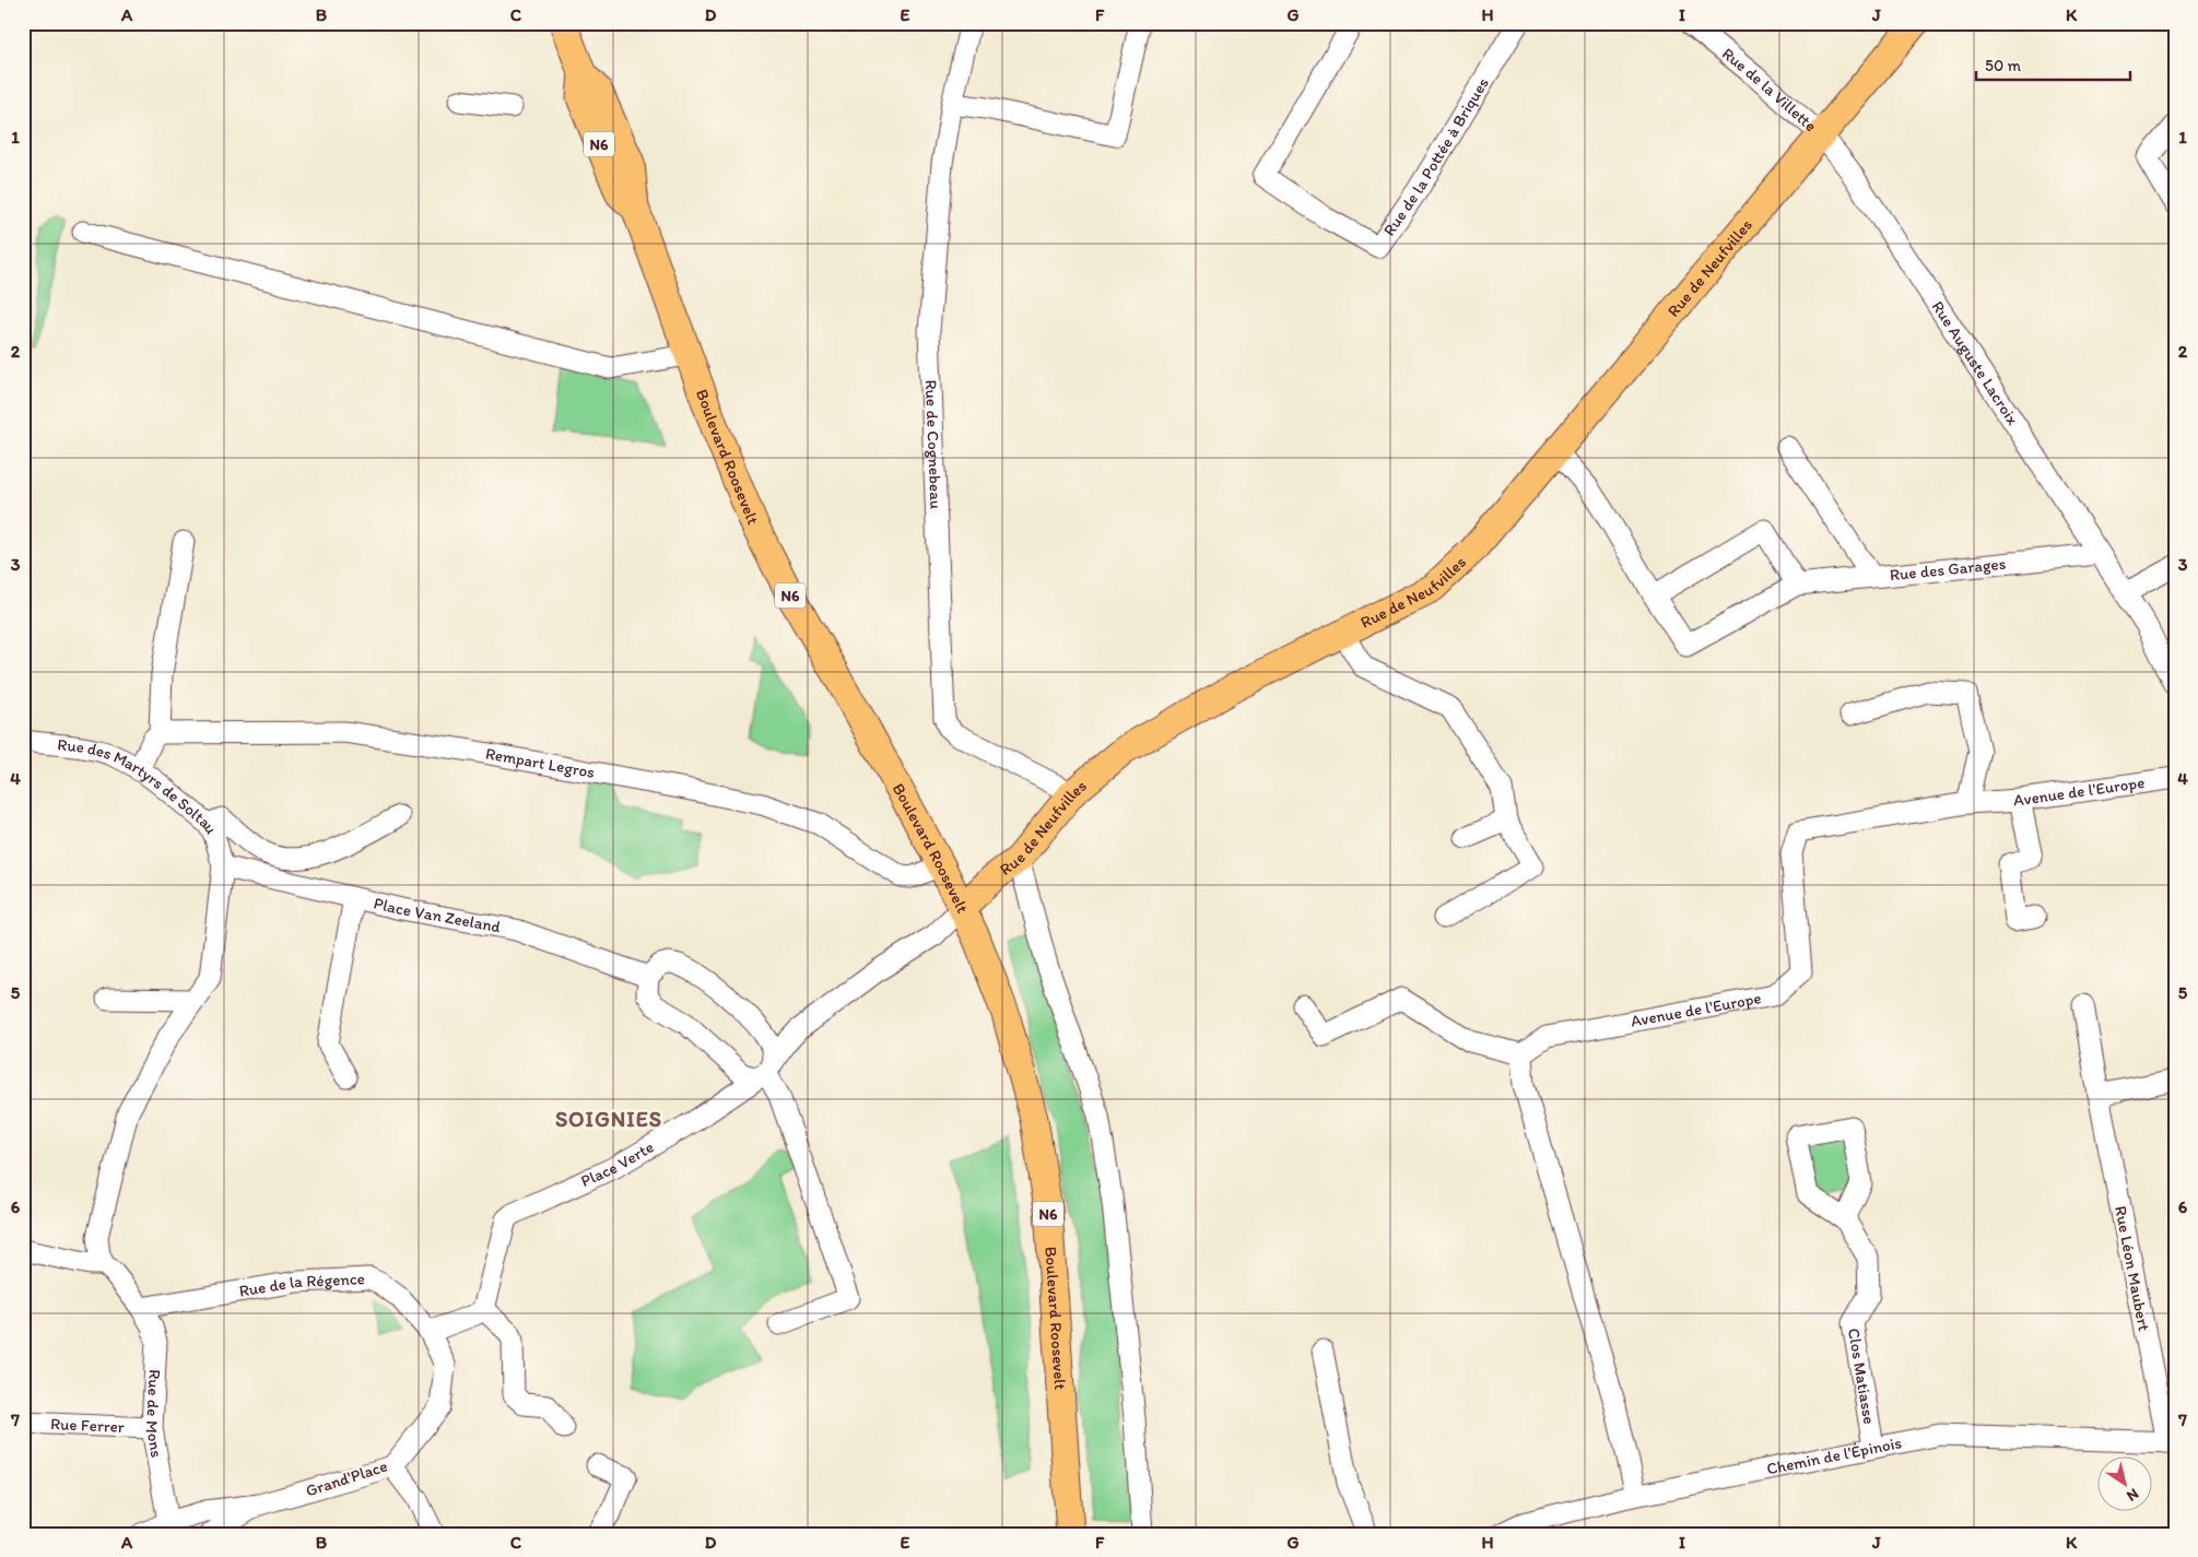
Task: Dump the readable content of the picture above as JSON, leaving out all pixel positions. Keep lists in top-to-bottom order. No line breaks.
{"streets":{"main road":["N6","Rue de Neufvilles","Boulevard Roosevelt"],"street":["Rue de la Villette","Rue de la Pottée à Briques","Rue Auguste Lacroix","Rue de Cognebeau","Rue des Garages","Rempart Legros","Avenue de l'Europe","Rue des Martyrs de Soltau","Place Van Zeeland","Place Verte","Rue Léon Maubert","Rue de la Régence","Clos Matiasse","Rue de Mons","Rue Ferrer","Chemin de l'Épinois","Grand'Place"]},"crossings":[["Rue de la Villette","Rue de Neufvilles"],["Rue de la Villette","Rue Auguste Lacroix"],["Rue de Neufvilles","Rue Auguste Lacroix"],["Rue de Neufvilles","Rue de Cognebeau"],["Rue de Neufvilles","Boulevard Roosevelt"],["Rue de Neufvilles","Rue des Garages"],["Rue Auguste Lacroix","Rue des Garages"],["Boulevard Roosevelt","Rempart Legros"],["Rue des Martyrs de Soltau","Place Van Zeeland"],["Rue Léon Maubert","Chemin de l'Épinois"],["Rue de la Régence","Rue de Mons"],["Rue de la Régence","Grand'Place"],["Clos Matiasse","Chemin de l'Épinois"],["Rue de Mons","Rue Ferrer"],["Rue de Mons","Grand'Place"]],"districts":["SOIGNIES"],"scale_bar":"50 m","north":"bottom right","grid":{"columns":["A","B","C","D","E","F","G","H","I","J","K"],"rows":["1","2","3","4","5","6","7"]}}
